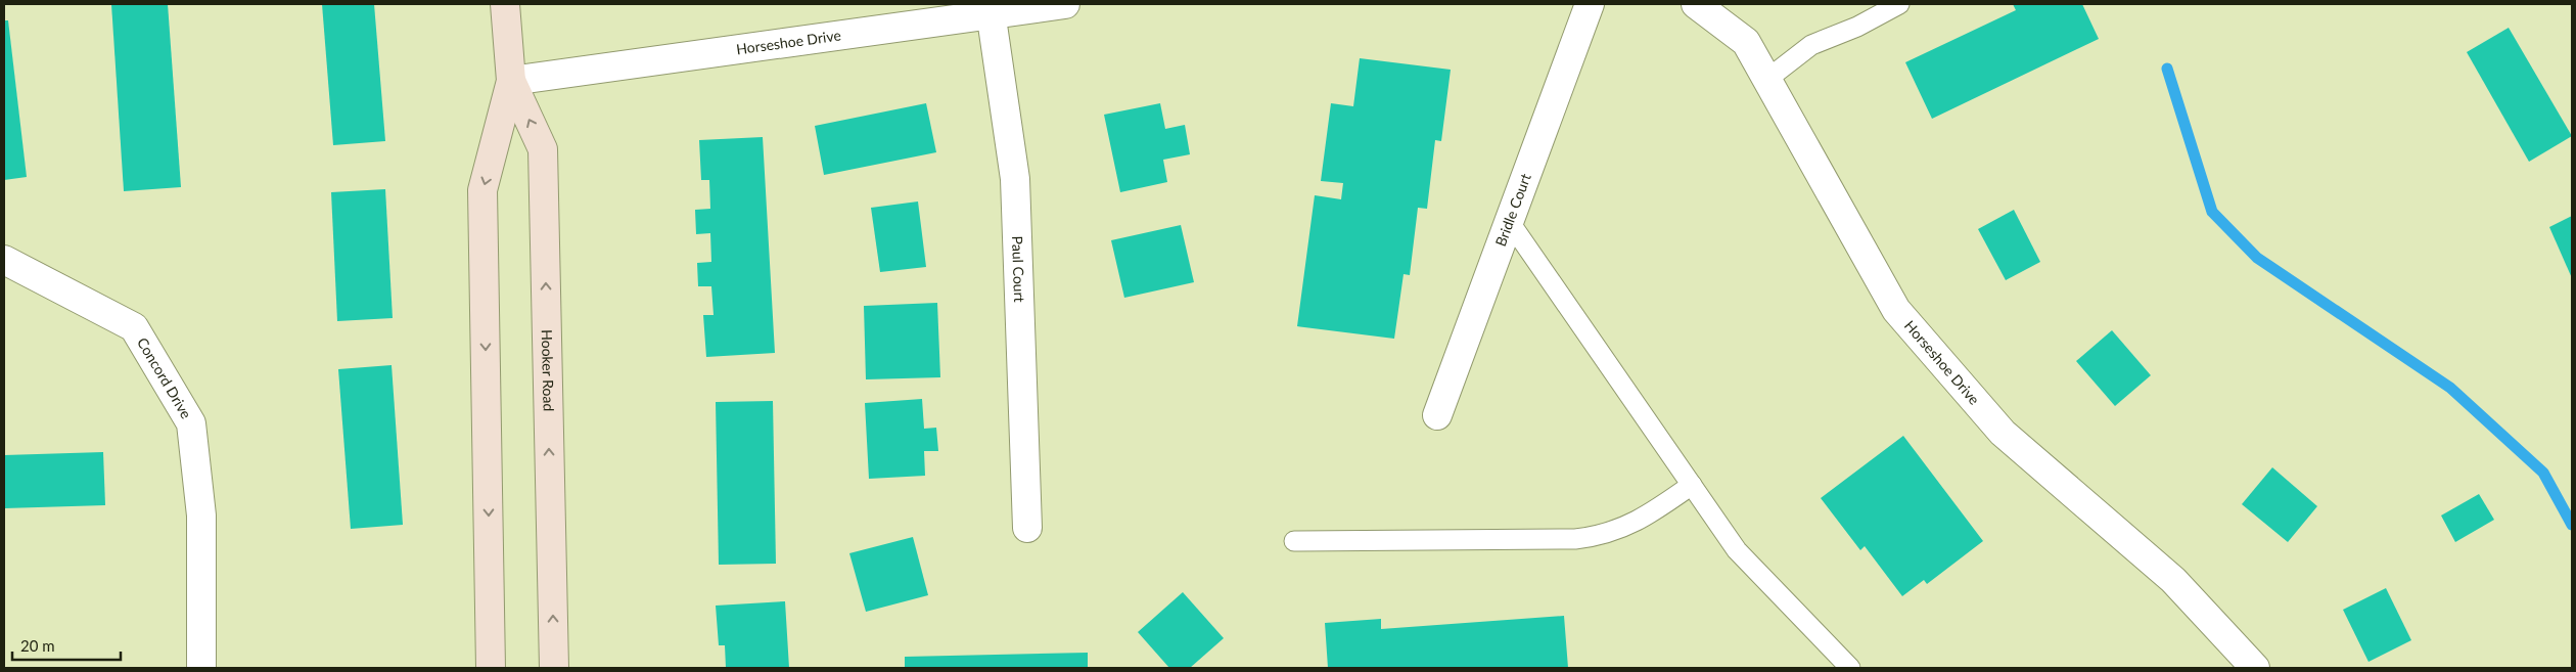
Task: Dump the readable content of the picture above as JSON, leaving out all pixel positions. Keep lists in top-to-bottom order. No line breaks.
{"streets":{"main road":["Hooker Road"],"street":["Horseshoe Drive","Bridle Court","Paul Court","Concord Drive"]},"crossings":[["Horseshoe Drive","Paul Court"],["Horseshoe Drive","Hooker Road"]],"scale_bar":"20 m"}
